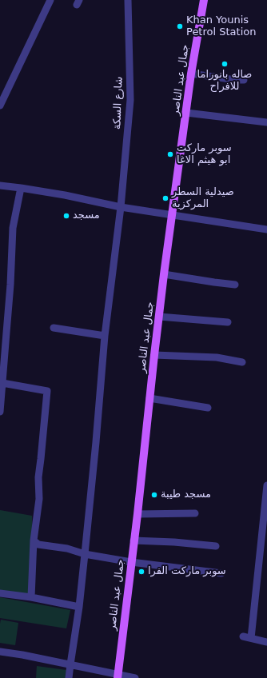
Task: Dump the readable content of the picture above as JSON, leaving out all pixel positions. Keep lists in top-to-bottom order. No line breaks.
{"streets":{"main road":["جمال عبد الناصر"],"street":["شارع السكة"]},"places":["Khan Younis Petrol Station","صاله بانوراما للافراح","سوبر ماركت ابو هيثم الاغا","صيدلية السطر المركزية","مسجد","مسجد طيبة","سوبر ماركت الفرا"]}
